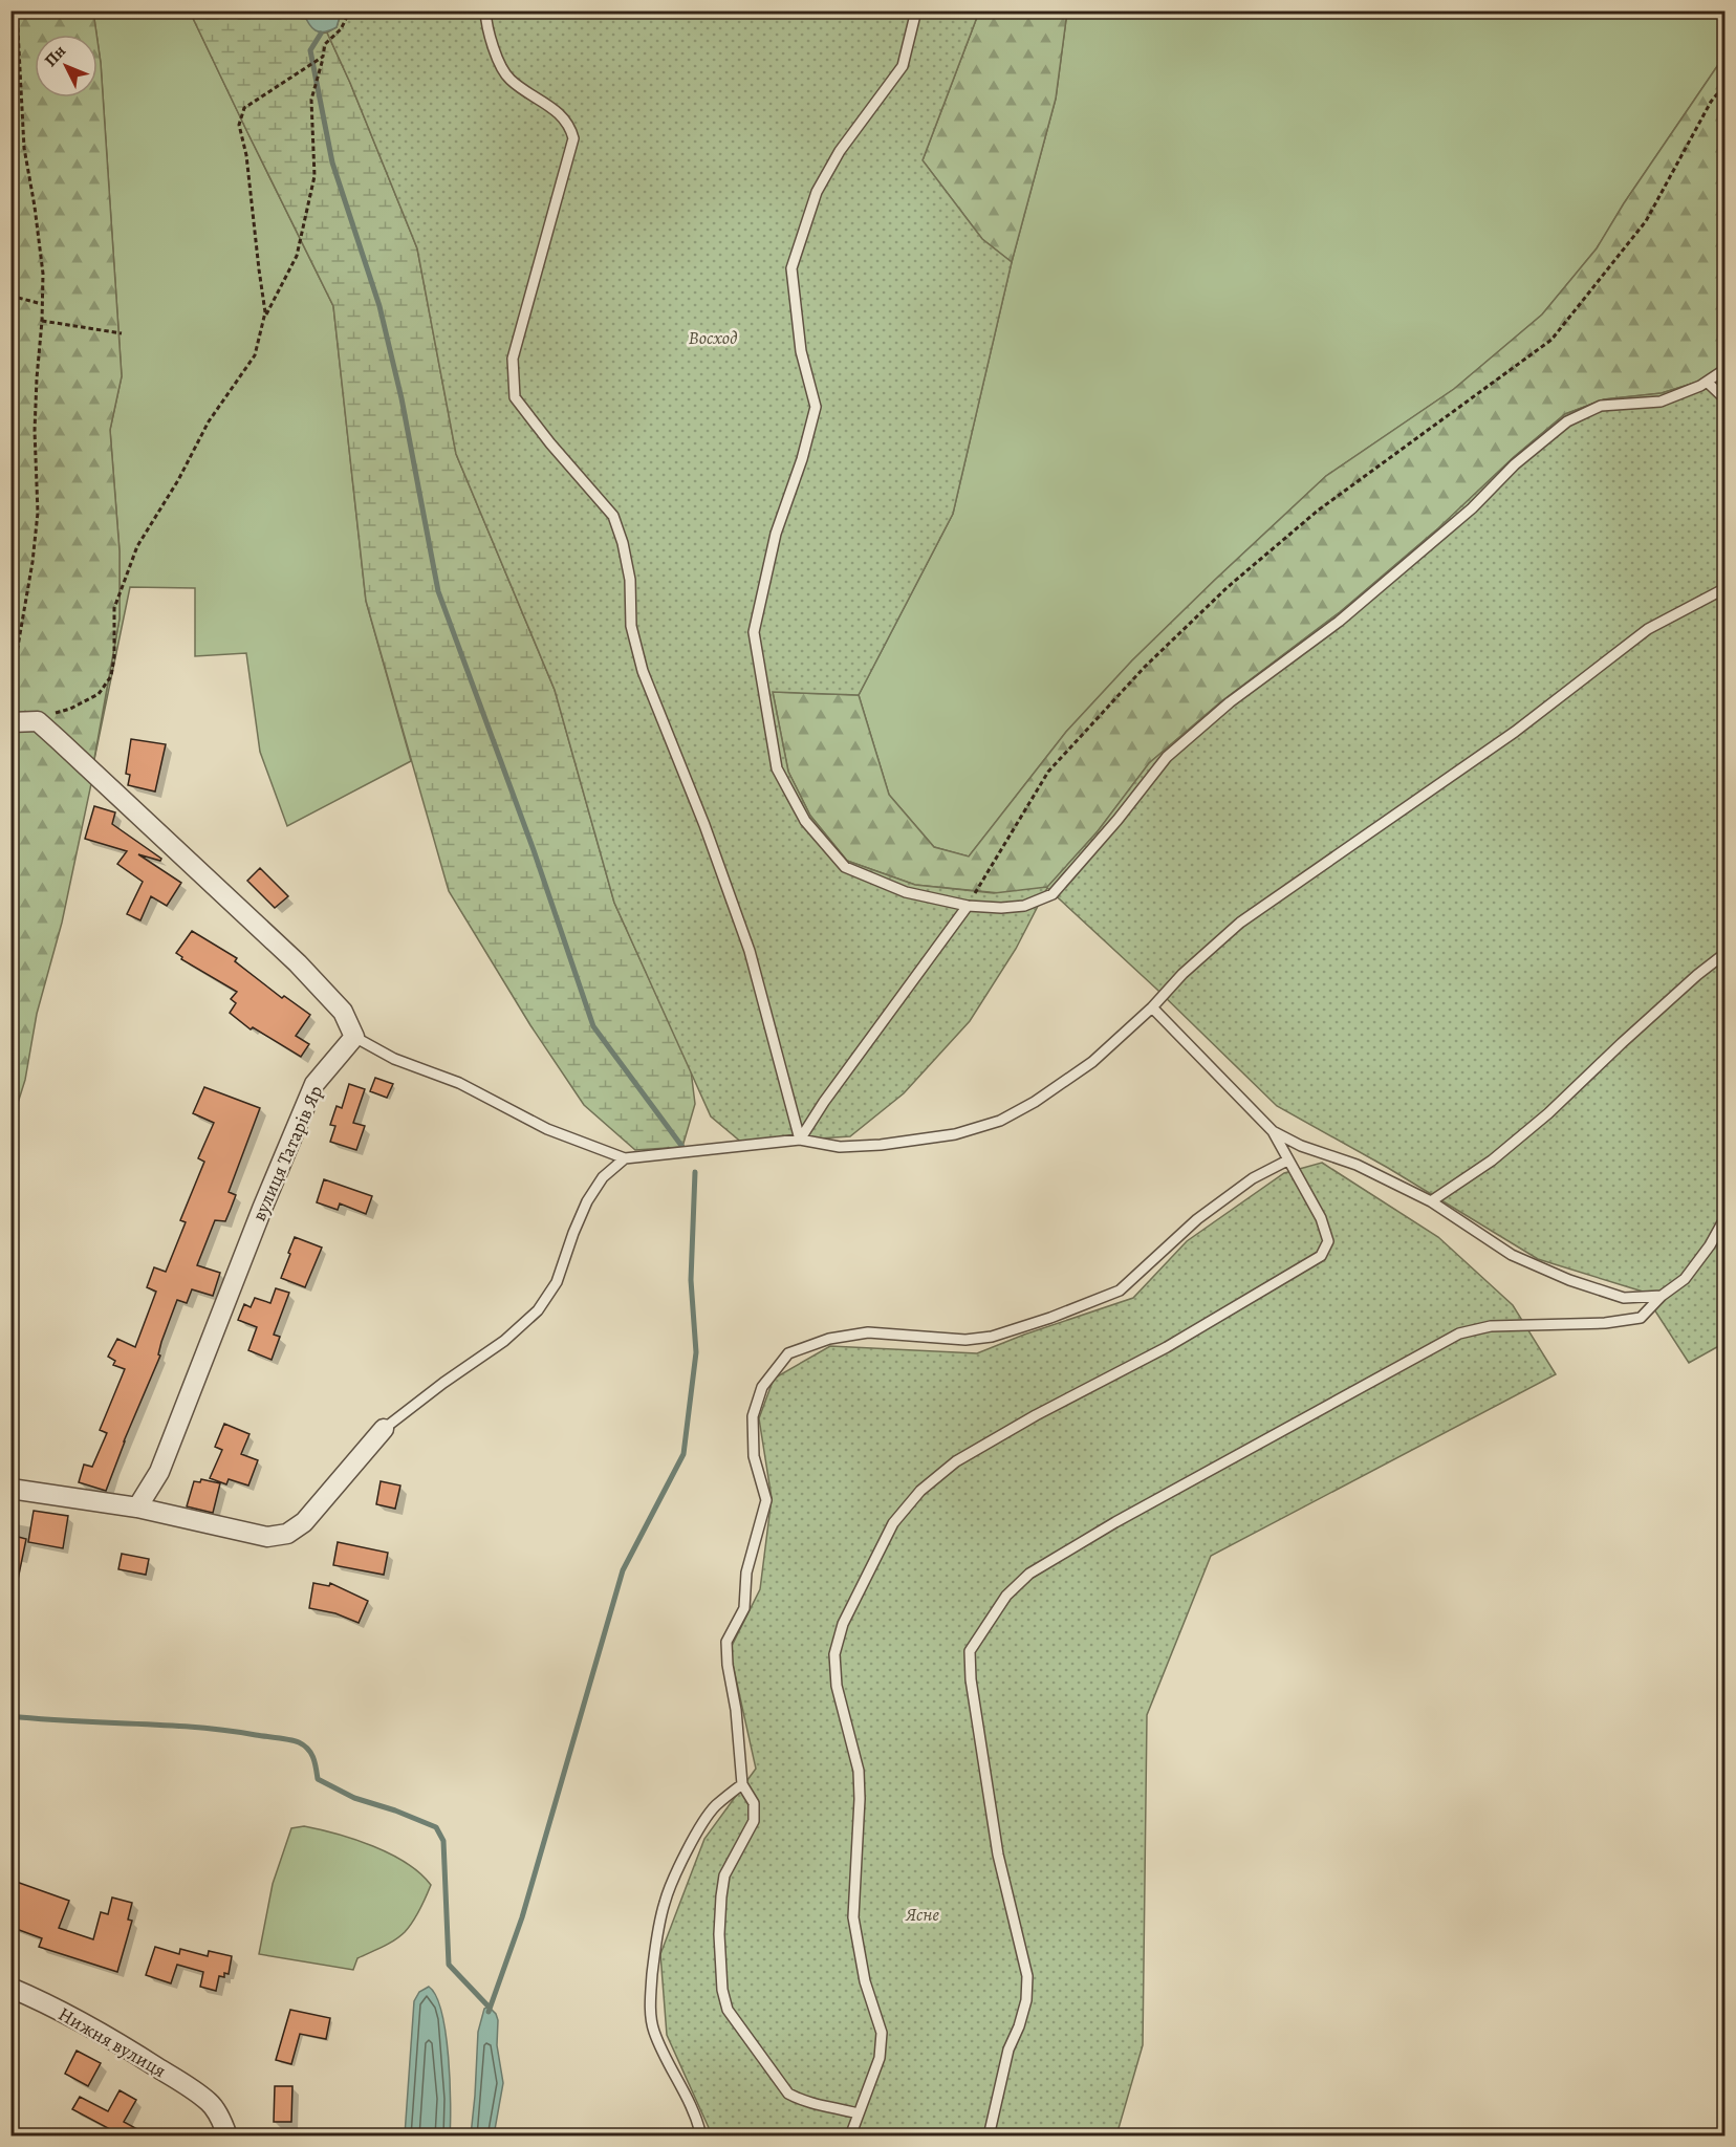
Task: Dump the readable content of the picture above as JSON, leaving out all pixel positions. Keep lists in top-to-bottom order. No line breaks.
{"streets":{"street":["вулиця Татарів Яр","Нижня вулиця"]},"parks":["Восход","Ясне"],"north":"top left"}
